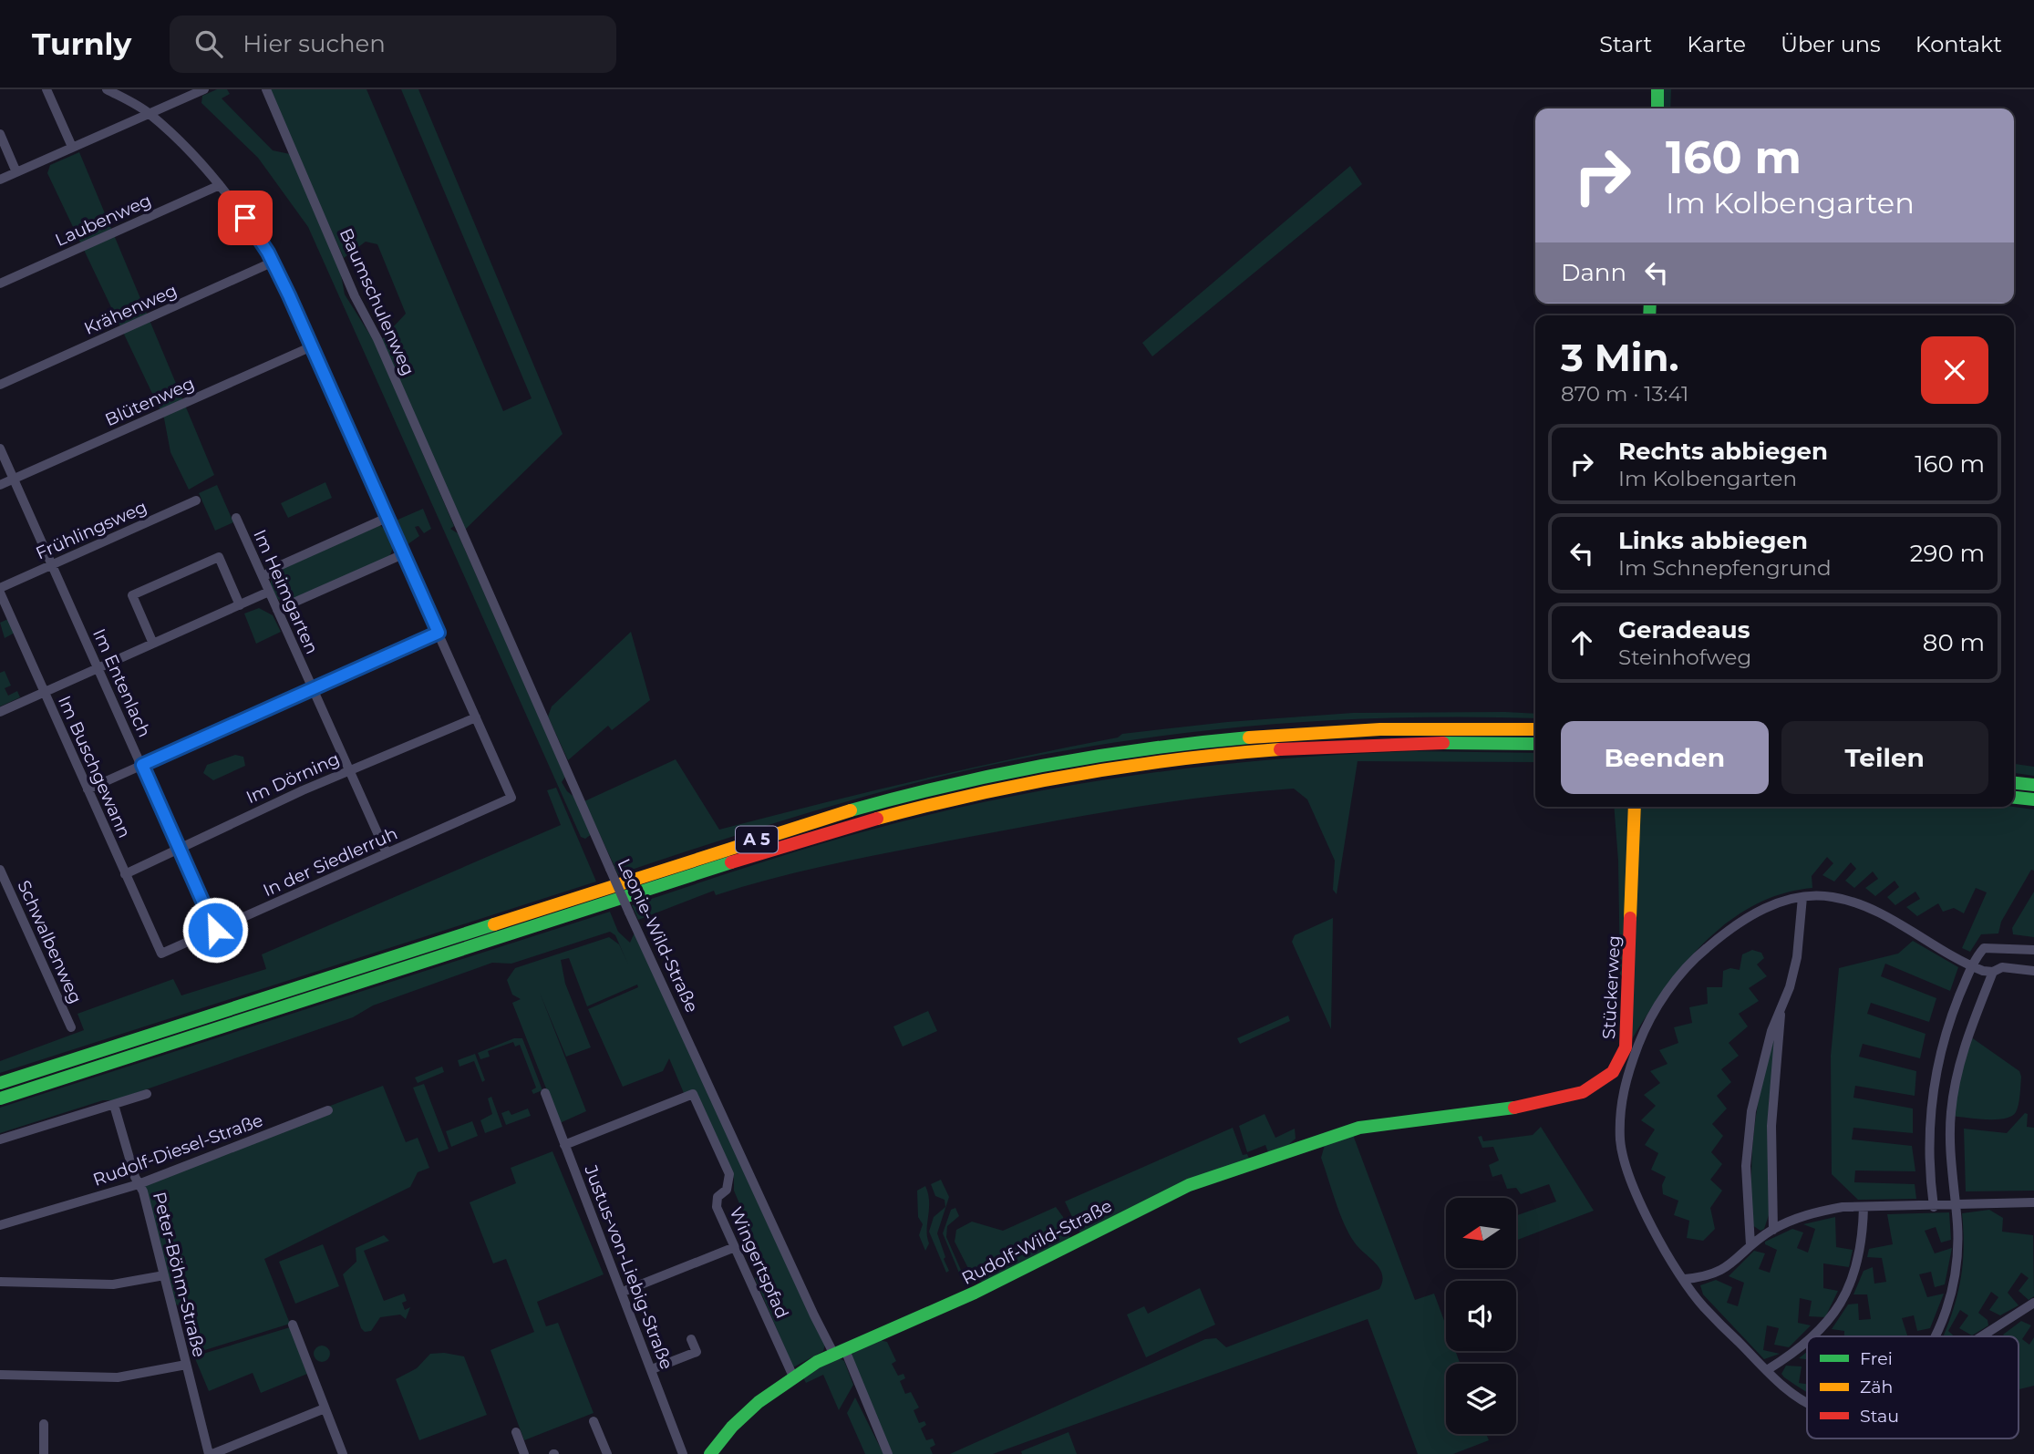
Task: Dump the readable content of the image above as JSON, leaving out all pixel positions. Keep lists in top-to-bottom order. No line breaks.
{"streets":{"main road":["A 5","Stückerweg","Rudolf-Wild-Straße"],"street":["Laubenweg","Baumschulenweg","Krähenweg","Blütenweg","Frühlingsweg","Im Heimgarten","Im Entenlach","Im Buschgewann","Im Dörning","In der Siedlerruh","Leonie-Wild-Straße","Schwalbenweg","Rudolf-Diesel-Straße","Wingertspfad","Justus-von-Liebig-Straße","Peter-Böhm-Straße"]},"crossings":[["Baumschulenweg","Leonie-Wild-Straße"],["Blütenweg","Im Entenlach"],["Frühlingsweg","Im Entenlach"],["Frühlingsweg","Im Buschgewann"],["Im Heimgarten","Im Dörning"],["Im Heimgarten","In der Siedlerruh"],["Im Entenlach","Im Dörning"],["Im Entenlach","In der Siedlerruh"],["Im Buschgewann","Im Dörning"],["Im Buschgewann","In der Siedlerruh"],["Im Dörning","In der Siedlerruh"],["Leonie-Wild-Straße","Rudolf-Wild-Straße"],["Stückerweg","Rudolf-Wild-Straße"],["Rudolf-Diesel-Straße","Peter-Böhm-Straße"],["Rudolf-Wild-Straße","Wingertspfad"],["Wingertspfad","Justus-von-Liebig-Straße"]],"legend":["Frei","Zäh","Stau"],"north":"left","page":{"header":"Turnly","search":"Hier suchen","nav":["Start","Karte","Über uns","Kontakt"],"turn":["160 m","Im Kolbengarten"],"then":"Dann","heading":["3 Min.","870 m · 13:41"],"list":[{"name":"Rechts abbiegen","note":"Im Kolbengarten","value":"160 m"},{"name":"Links abbiegen","note":"Im Schnepfengrund","value":"290 m"},{"name":"Geradeaus","note":"Steinhofweg","value":"80 m"}],"buttons":["Beenden","Teilen"]}}
